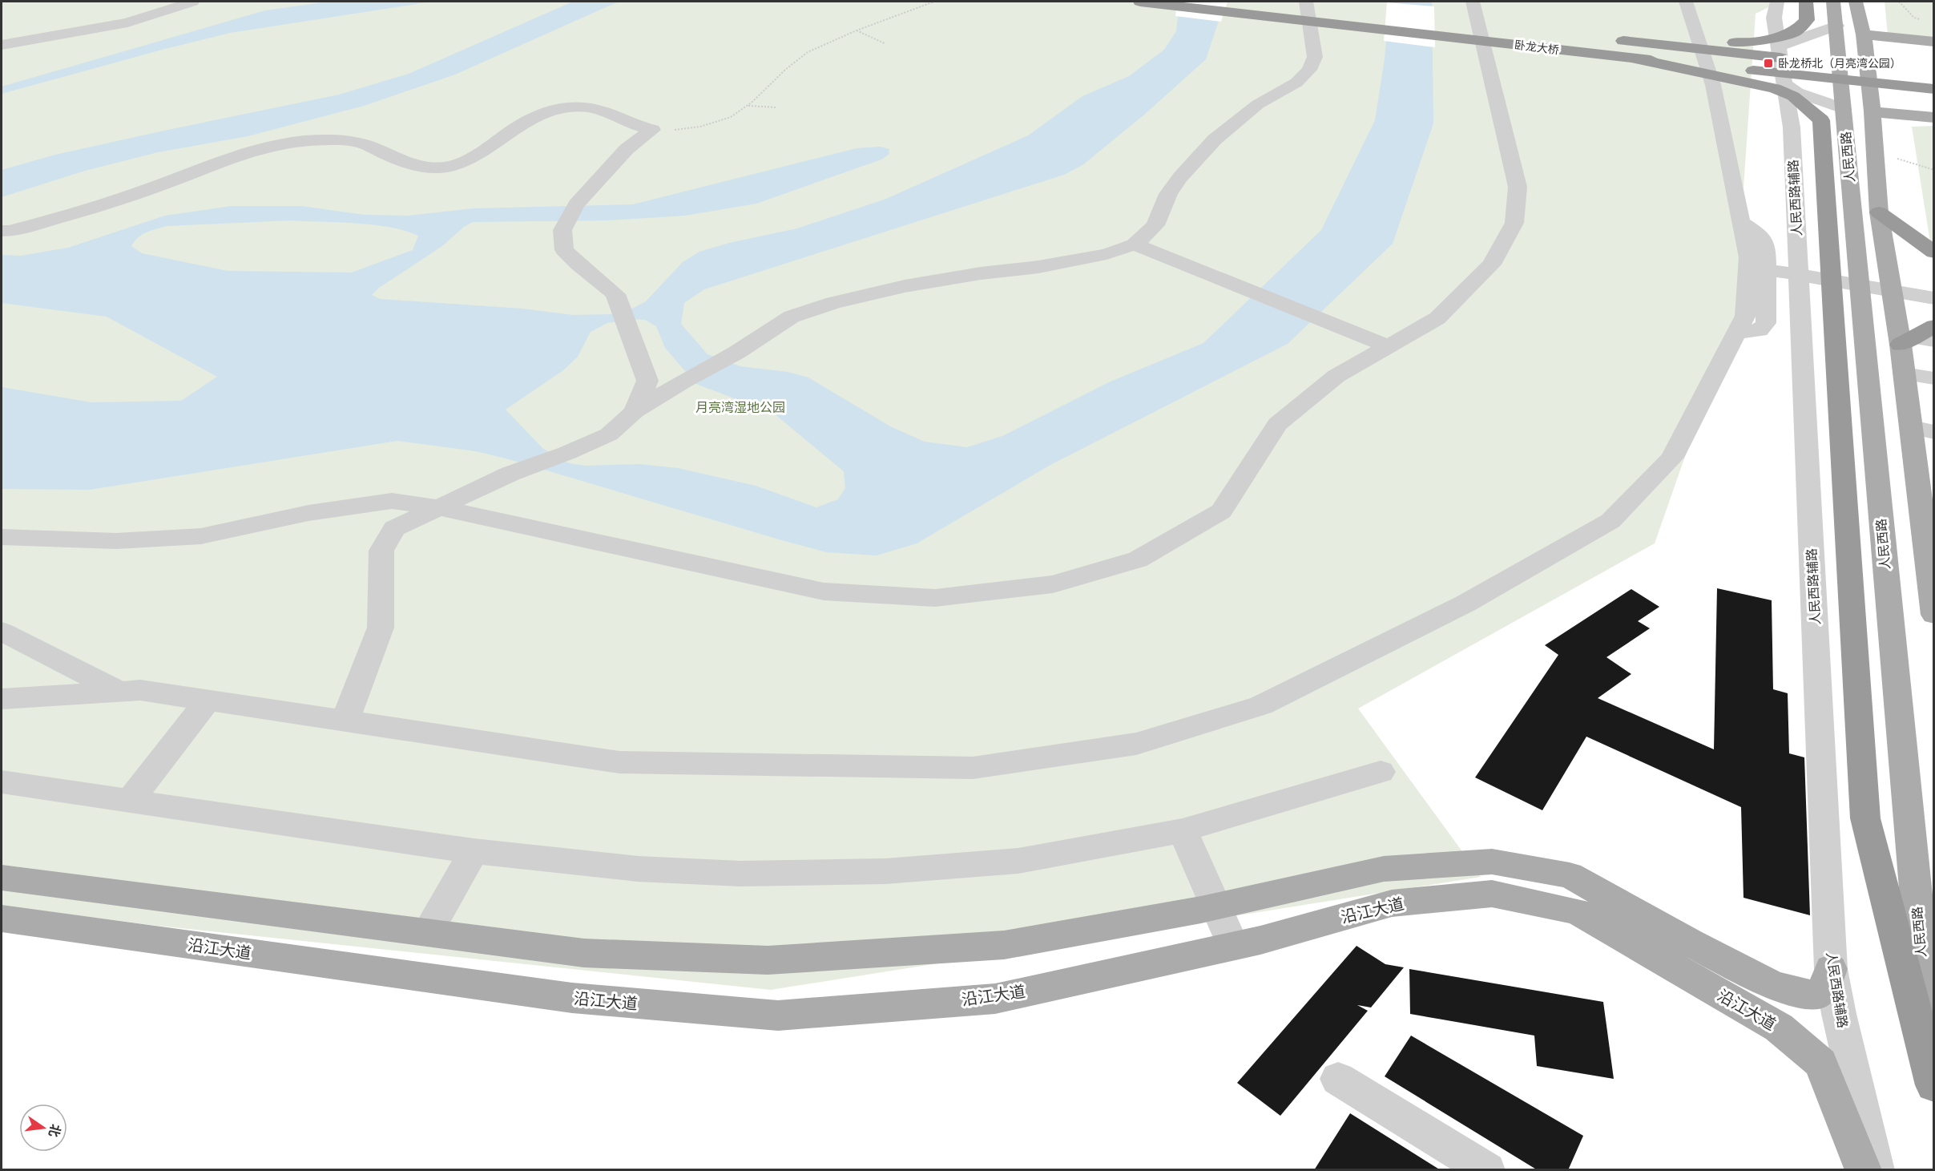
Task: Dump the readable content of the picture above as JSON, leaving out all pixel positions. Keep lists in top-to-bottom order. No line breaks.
{"streets":{"highway":["卧龙大桥"],"main road":["人民西路","沿江大道"],"street":["人民西路辅路"]},"parks":["月亮湾湿地公园"],"places":{"transit":["卧龙桥北（月亮湾公园）"]},"north":"right"}
